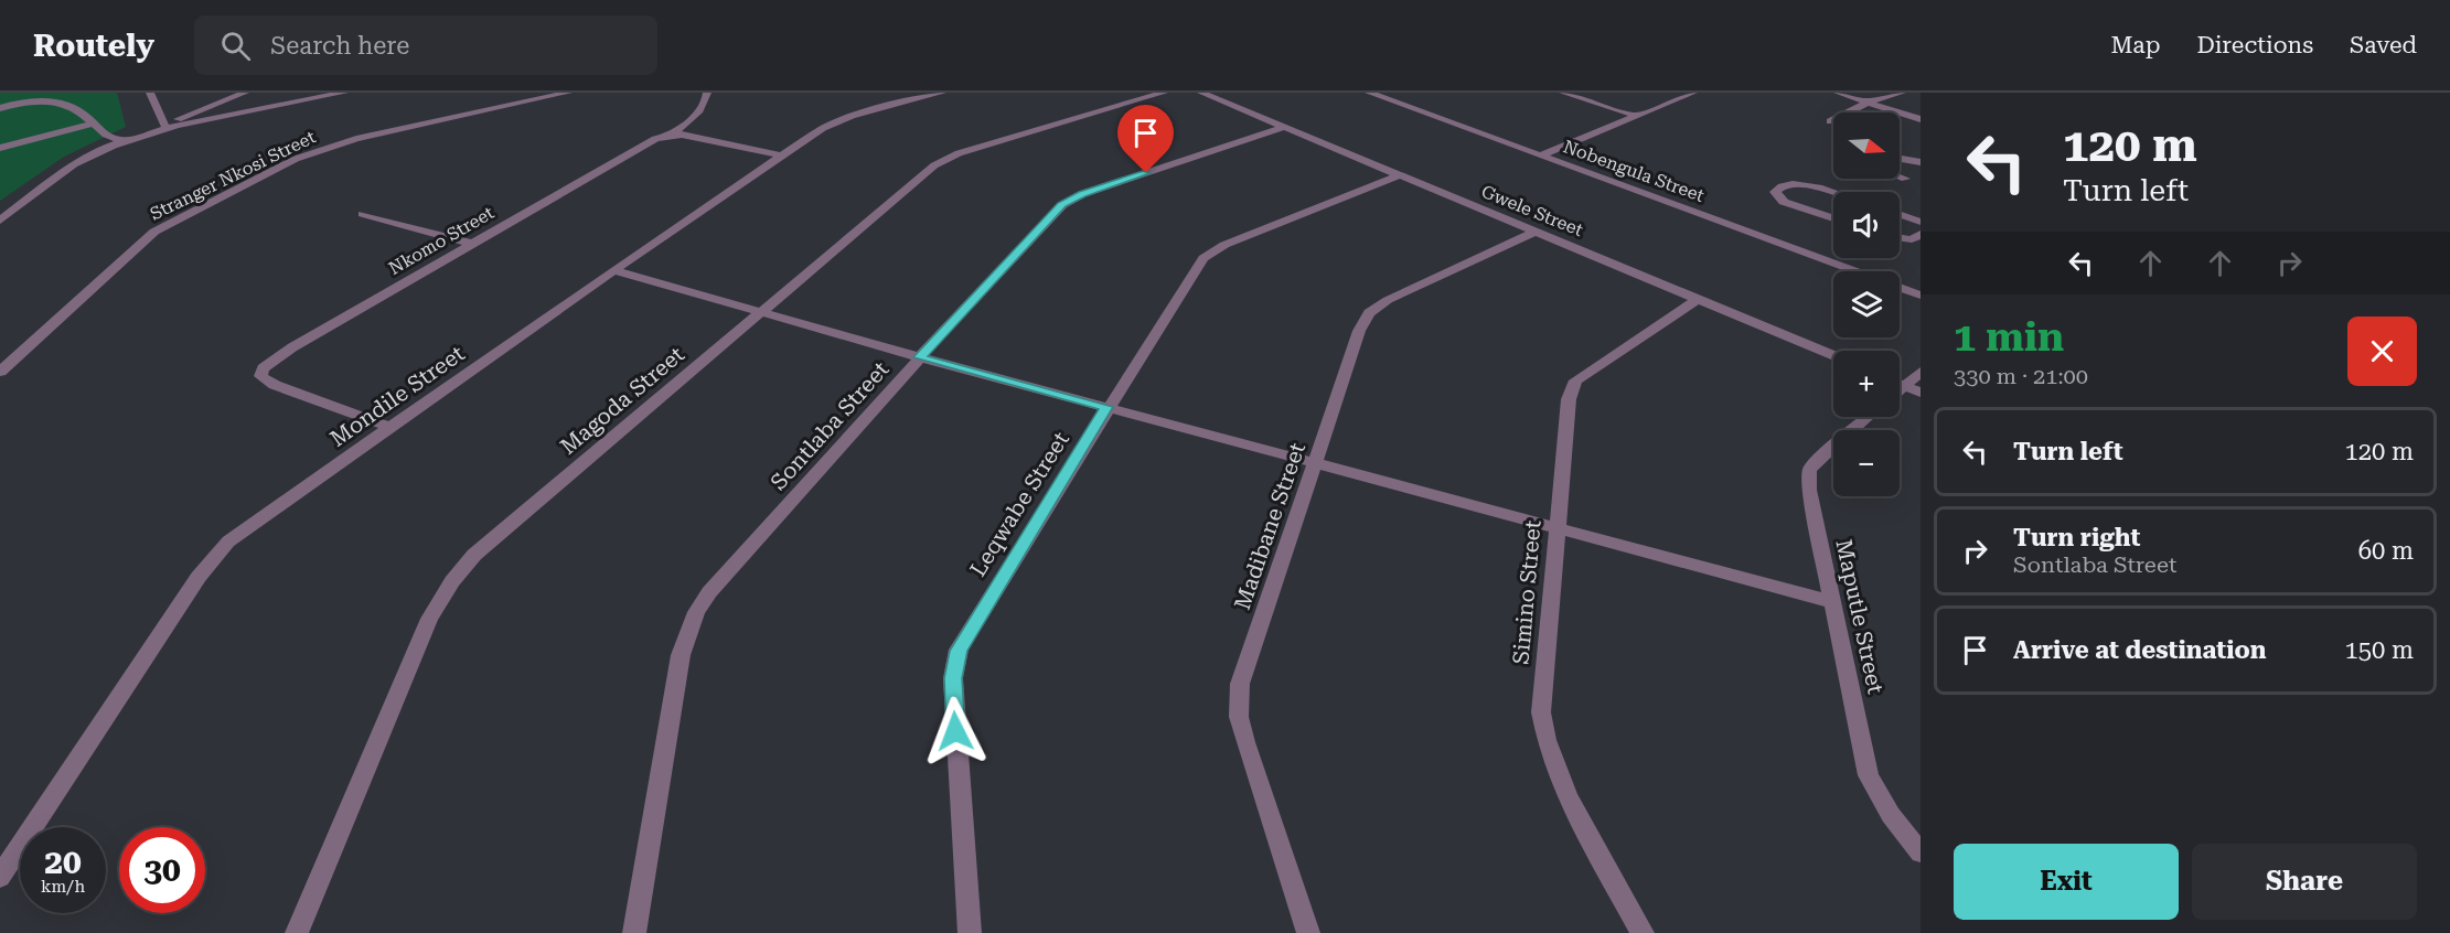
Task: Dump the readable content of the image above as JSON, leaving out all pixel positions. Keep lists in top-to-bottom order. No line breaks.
{"streets":{"street":["Nobengula Street","Stranger Nkosi Street","Gwele Street","Nkomo Street","Mondile Street","Magoda Street","Sontlaba Street","Leqwabe Street","Madibane Street","Simino Street","Maputle Street"]},"crossings":[["Gwele Street","Sontlaba Street"],["Gwele Street","Leqwabe Street"],["Gwele Street","Madibane Street"],["Gwele Street","Simino Street"],["Nkomo Street","Mondile Street"]],"north":"right","page":{"header":"Routely","search":"Search here","nav":["Map","Directions","Saved"],"turn":["120 m","Turn left"],"map_buttons":["+","−"],"heading":["1 min","330 m · 21:00"],"list":[{"name":"Turn left","value":"120 m"},{"name":"Turn right","note":"Sontlaba Street","value":"60 m"},{"name":"Arrive at destination","value":"150 m"}],"speed":"20 km/h","limit":"30","buttons":["Exit","Share"]}}
